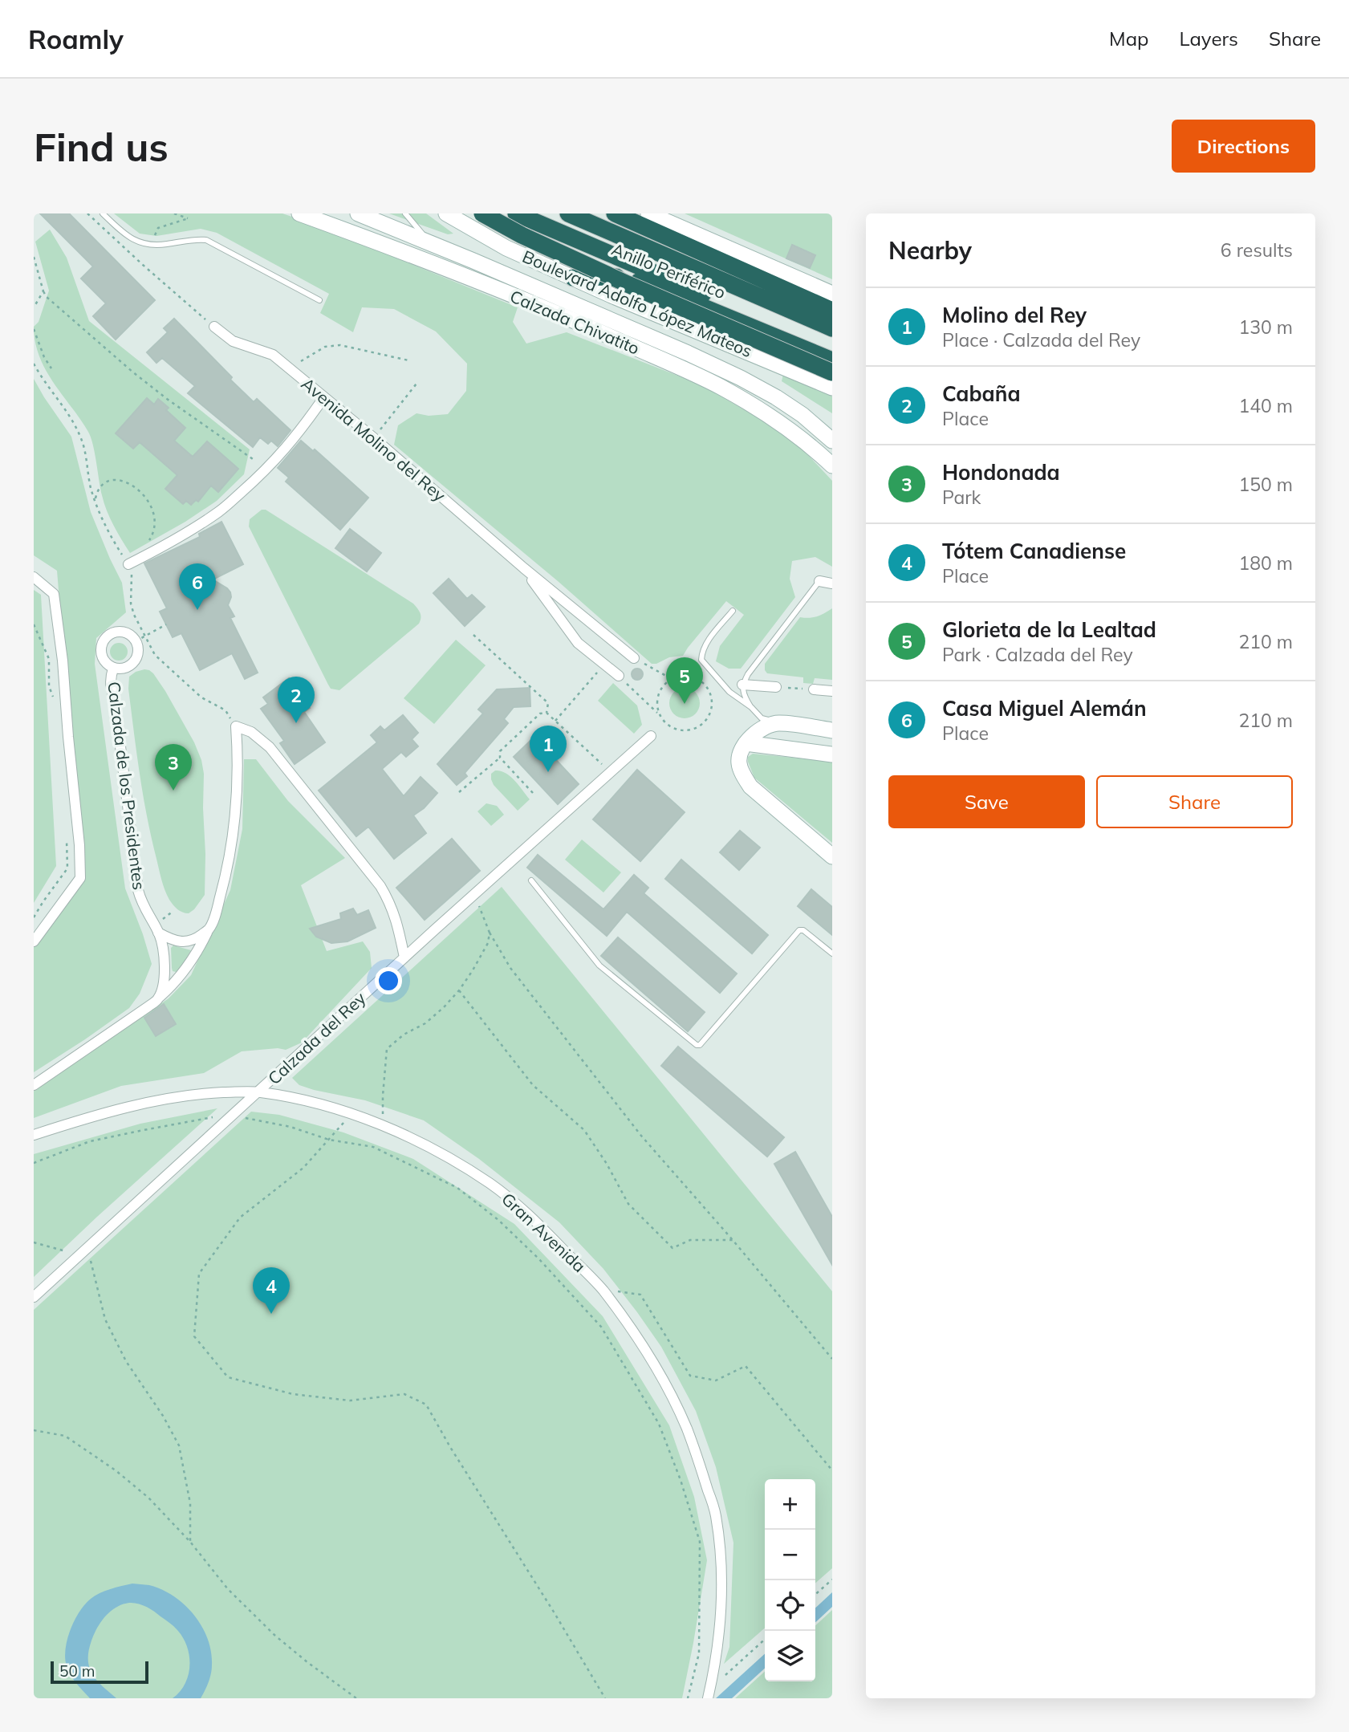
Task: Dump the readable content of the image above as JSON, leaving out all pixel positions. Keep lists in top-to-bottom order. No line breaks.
{"streets":{"highway":["Anillo Periférico"],"main road":["Boulevard Adolfo López Mateos","Calzada Chivatito"],"street":["Avenida Molino del Rey","Calzada de los Presidentes","Calzada del Rey","Gran Avenida"]},"crossings":[["Calzada del Rey","Gran Avenida"]],"scale_bar":"50 m","page":{"header":"Roamly","nav":["Map","Layers","Share"],"buttons":["Directions",["Save","Share"]],"title":"Find us","heading":["Nearby","6 results"],"list":[{"mark":"1","name":"Molino del Rey","note":"Place · Calzada del Rey","value":"130 m"},{"mark":"2","name":"Cabaña","note":"Place","value":"140 m"},{"mark":"3","name":"Hondonada","note":"Park","value":"150 m"},{"mark":"4","name":"Tótem Canadiense","note":"Place","value":"180 m"},{"mark":"5","name":"Glorieta de la Lealtad","note":"Park · Calzada del Rey","value":"210 m"},{"mark":"6","name":"Casa Miguel Alemán","note":"Place","value":"210 m"}],"pins":["6","5","2","1","3","4"],"map_buttons":["+","−"],"scale":"50 m"}}
